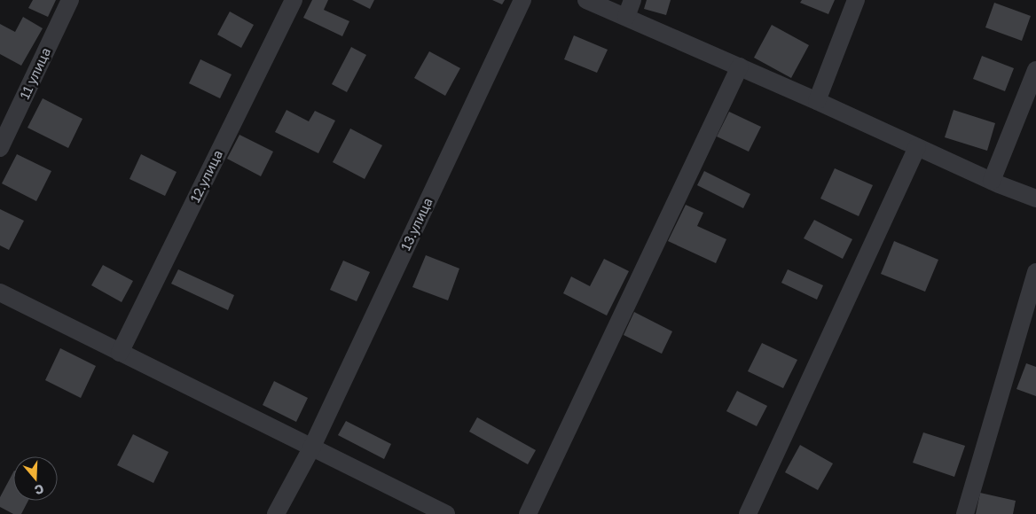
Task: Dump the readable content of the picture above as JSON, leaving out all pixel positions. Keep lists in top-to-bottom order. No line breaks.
{"streets":{"street":["11 улица","12.улица","13.улица"]},"north":"bottom"}
